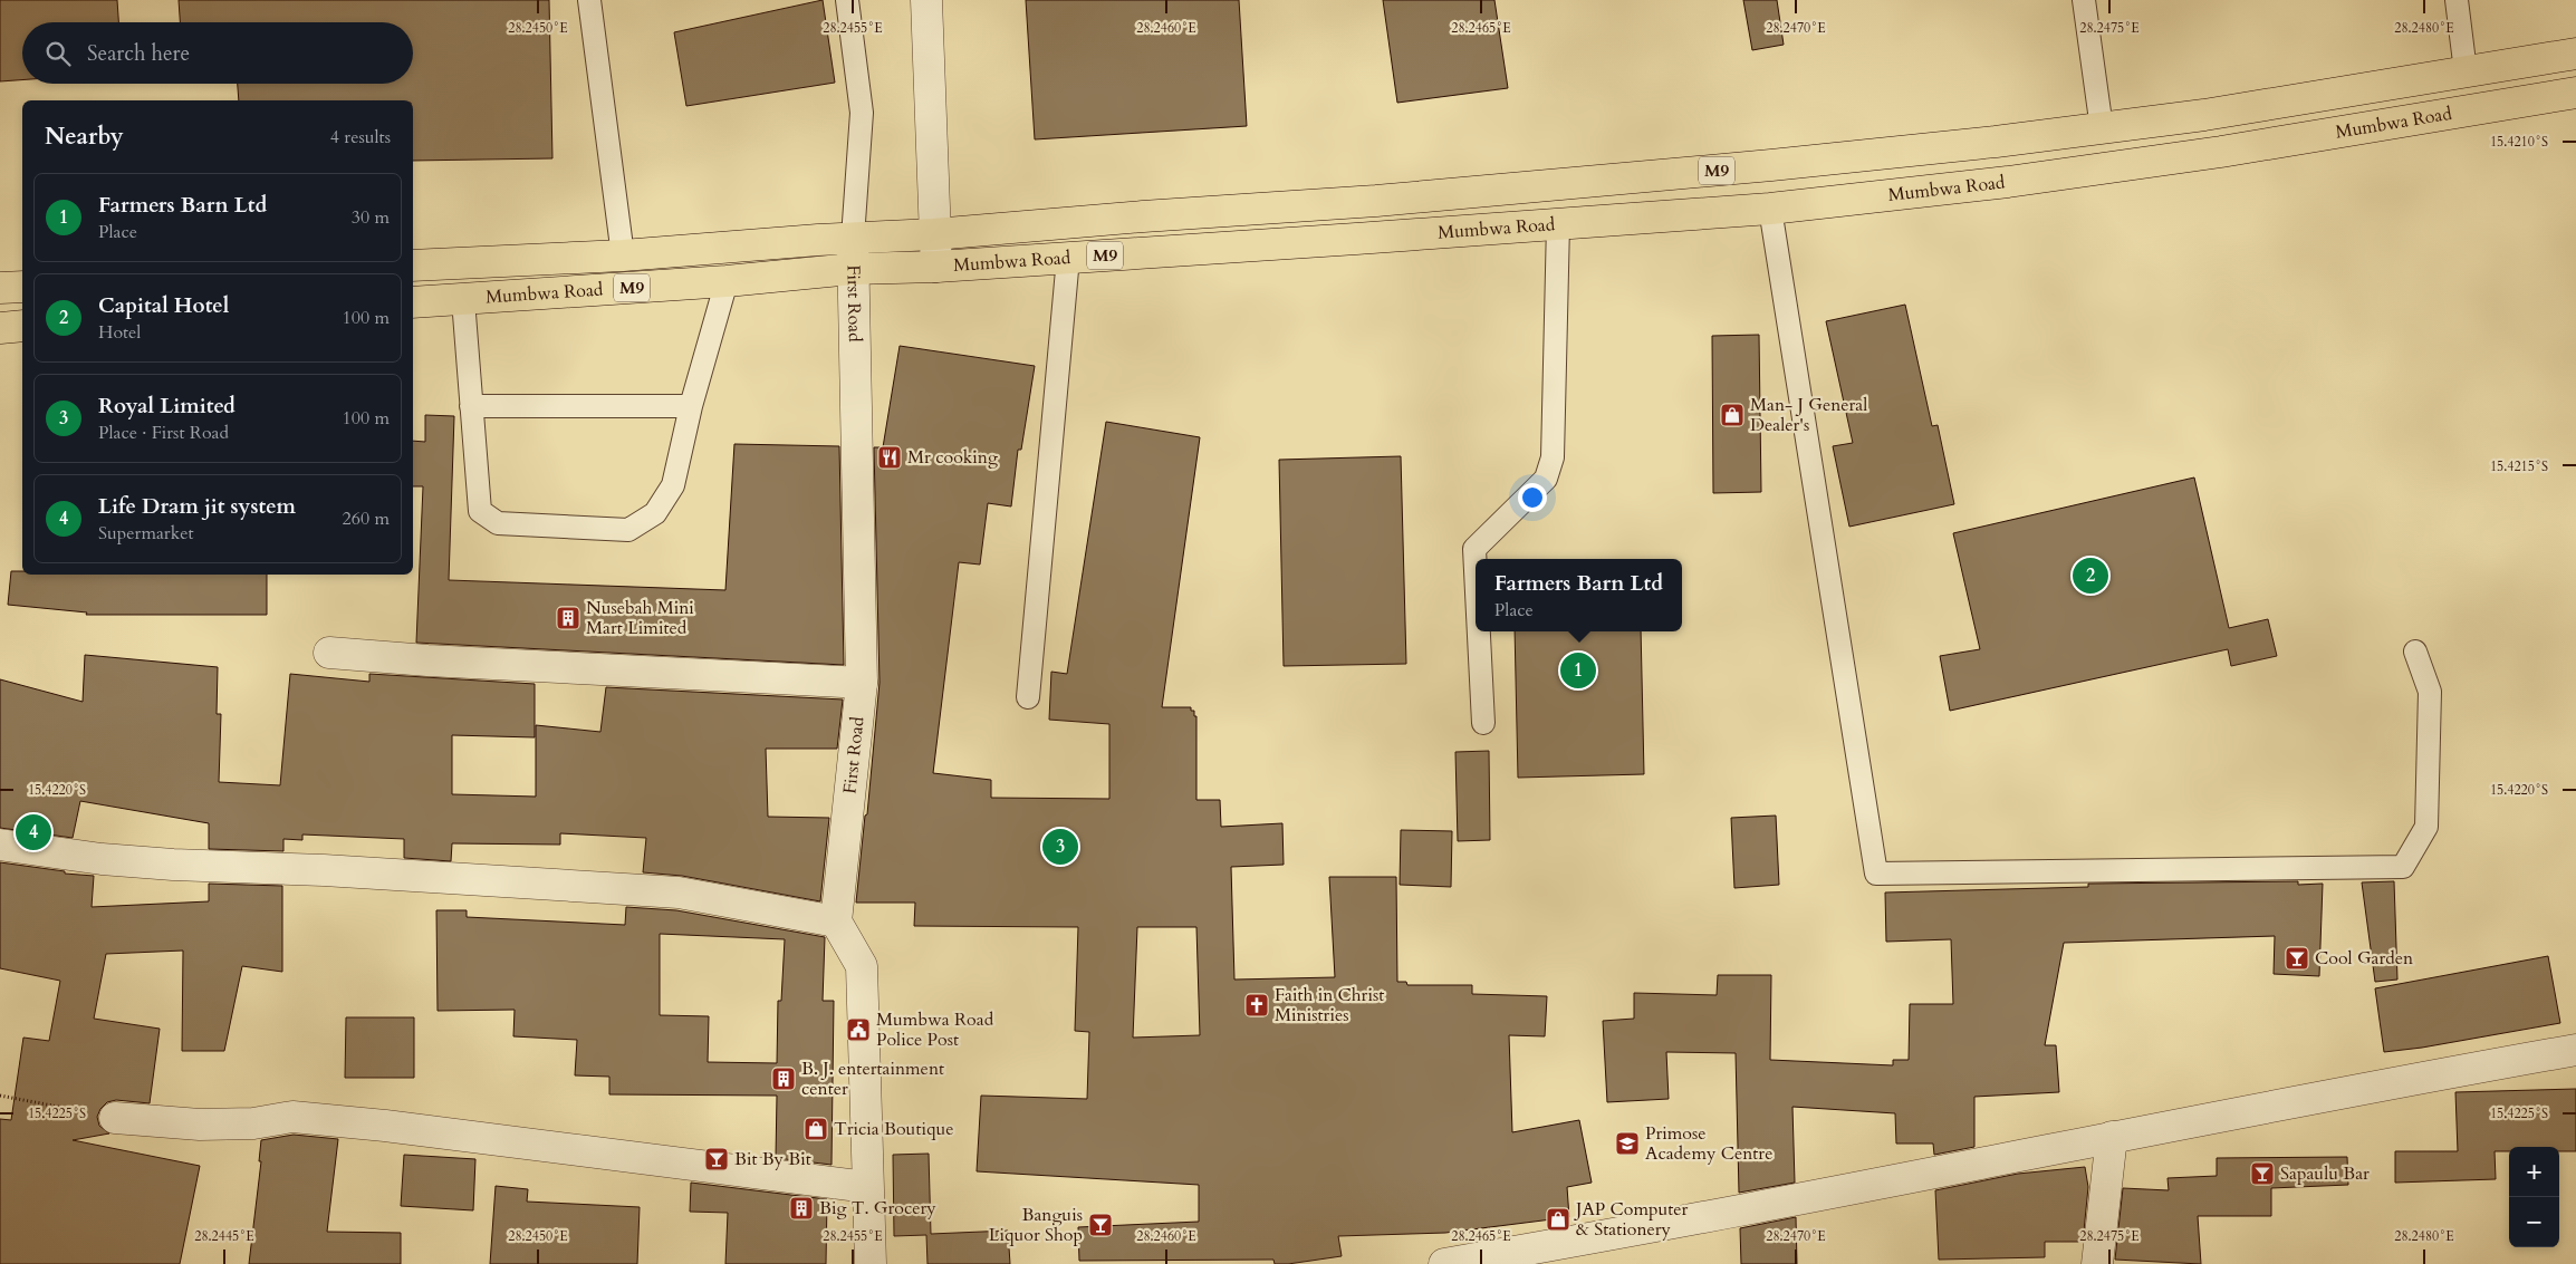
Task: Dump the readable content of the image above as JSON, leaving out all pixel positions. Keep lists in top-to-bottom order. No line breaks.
{"streets":{"main road":["Mumbwa Road","M9"],"street":["First Road"]},"crossings":[["Mumbwa Road","First Road"]],"places":{"shop":["Man- J General Dealer's","Tricia Boutique","JAP Computer & Stationery"],"restaurant":["Mr cooking"],"building":["Nusebah Mini Mart Limited","B. J. entertainment center","Big T. Grocery"],"bar":["Cool Garden","Bit By Bit","Sapaulu Bar","Banguis Liquor Shop"],"church":["Faith in Christ Ministries"],"public building":["Mumbwa Road Police Post"],"school or university":["Primose Academy Centre"]},"page":{"search":"Search here","heading":["Nearby","4 results"],"list":[{"mark":"1","name":"Farmers Barn Ltd","note":"Place","value":"30 m"},{"mark":"2","name":"Capital Hotel","note":"Hotel","value":"100 m"},{"mark":"3","name":"Royal Limited","note":"Place · First Road","value":"100 m"},{"mark":"4","name":"Life Dram jit system","note":"Supermarket","value":"260 m"}],"pins":["2","1","4","3"],"popup":["Farmers Barn Ltd","Place"],"map_buttons":["+","−"]},"coordinates":["28.2450°E","28.2455°E","28.2460°E","28.2465°E","28.2470°E","28.2475°E","28.2480°E","15.4210°S","15.4215°S","15.4220°S","15.4225°S","28.2445°E"]}
